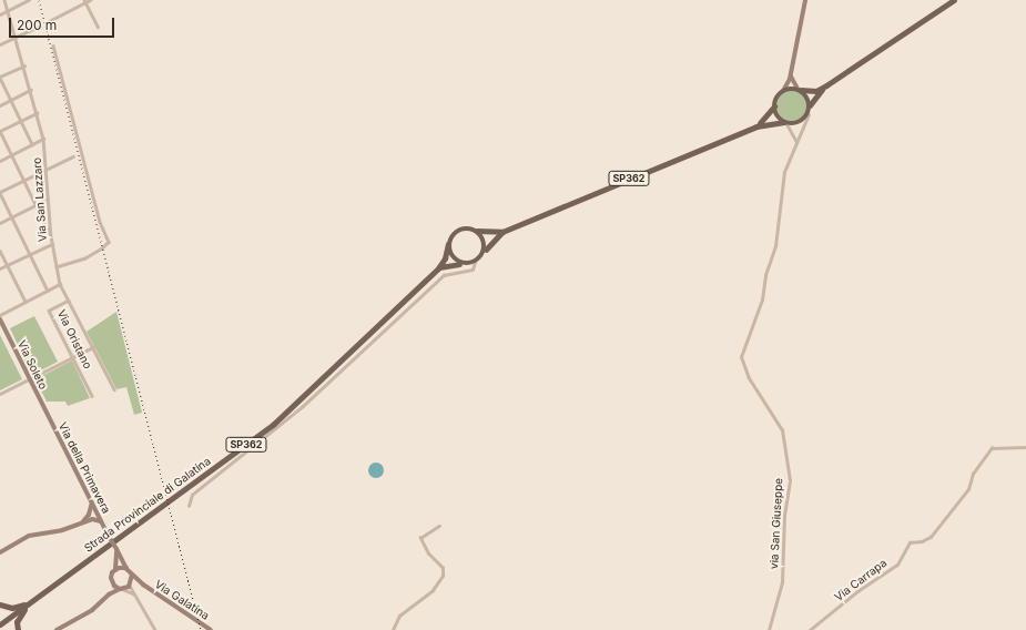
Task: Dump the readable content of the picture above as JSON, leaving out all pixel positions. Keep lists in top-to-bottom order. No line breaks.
{"streets":{"main road":["SP362","Strada Provinciale di Galatina"],"street":["Via San Lazzaro","Via Oristano","Via Soleto","Via della Primavera","via San Giuseppe","Via Carrapa","Via Galatina"]},"crossings":[["Via San Lazzaro","Via Oristano"],["Via Soleto","Via della Primavera"],["Via della Primavera","Via Galatina"],["Strada Provinciale di Galatina","via San Giuseppe"]],"scale_bar":"200 m"}
